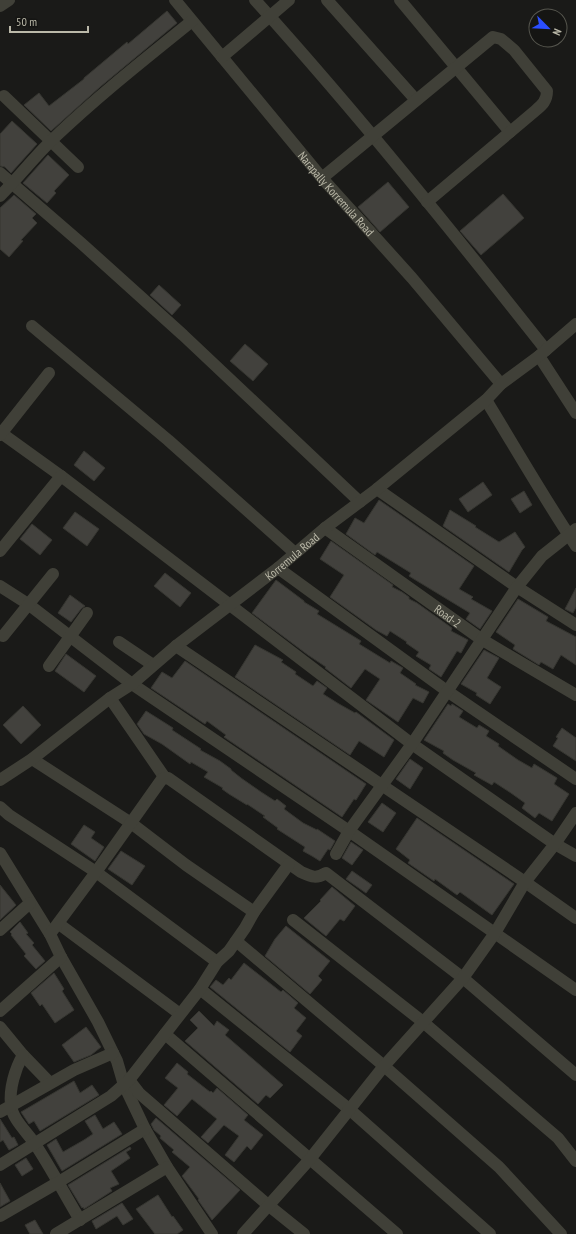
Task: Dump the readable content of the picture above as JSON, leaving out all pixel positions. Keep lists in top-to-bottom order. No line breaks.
{"streets":{"street":["Narapally Korremula Road","Korremula Road","Road-2"]},"crossings":[["Narapally Korremula Road","Korremula Road"],["Korremula Road","Road-2"]],"scale_bar":"50 m","north":"bottom right"}
